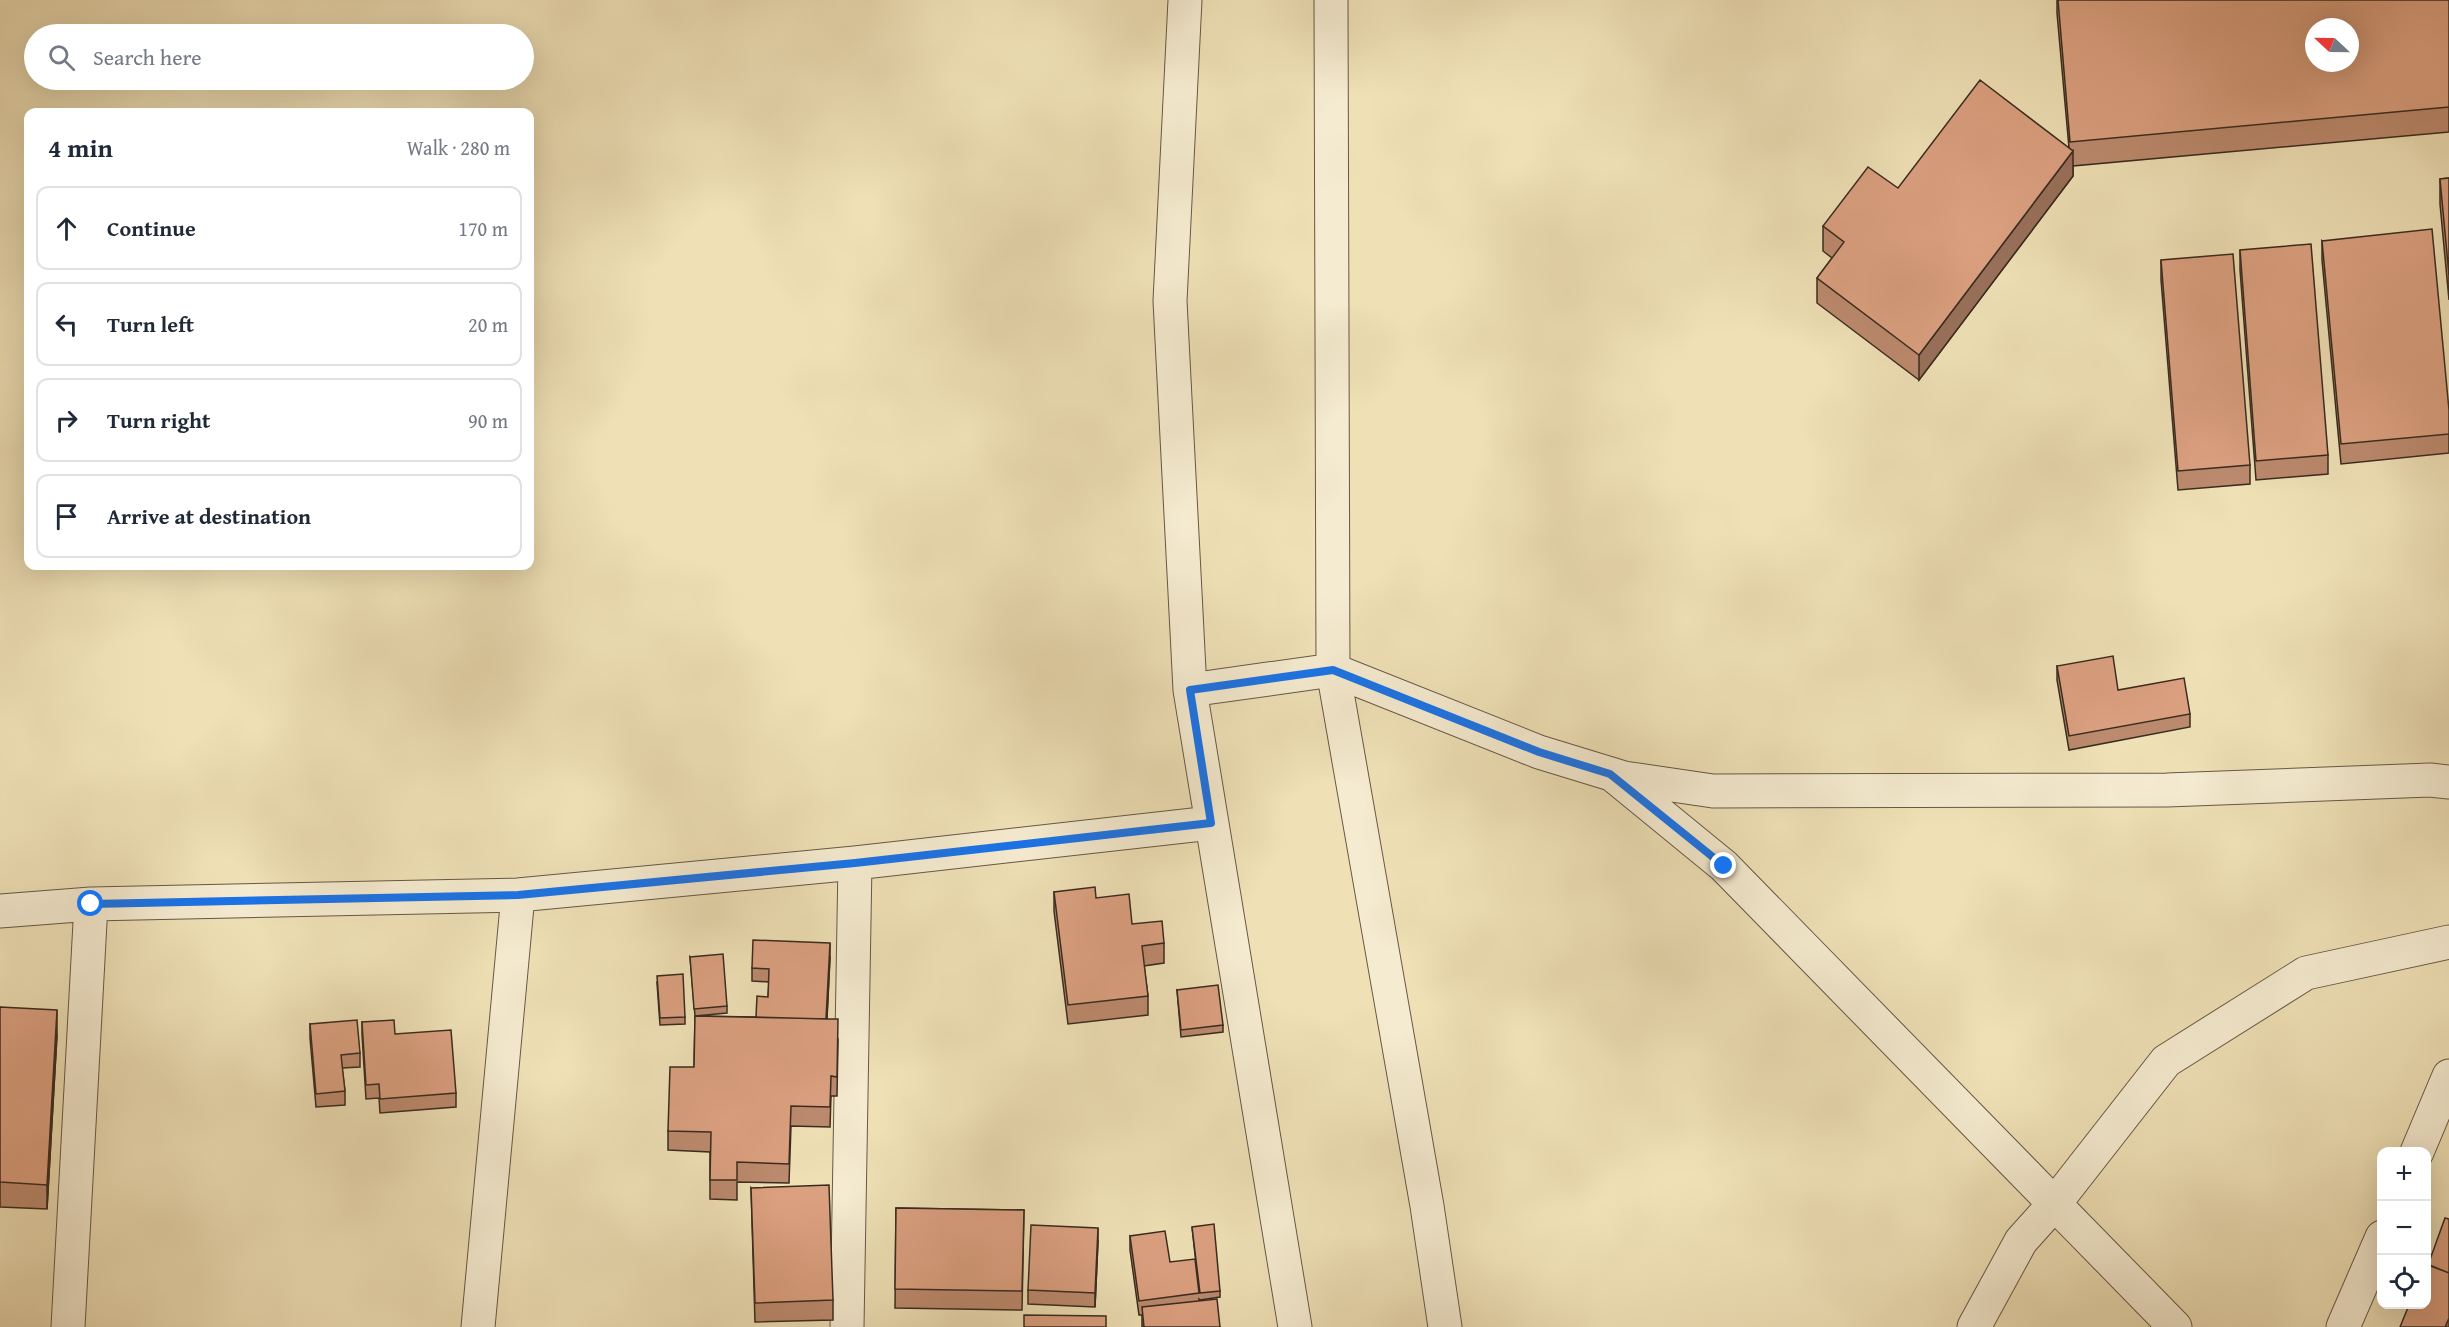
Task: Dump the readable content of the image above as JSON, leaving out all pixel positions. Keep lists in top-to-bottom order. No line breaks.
{"north":"left","page":{"search":"Search here","heading":["4 min","Walk · 280 m"],"list":[["Continue","170 m"],["Turn left","20 m"],["Turn right","90 m"],"Arrive at destination"],"map_buttons":["+","−"]}}
